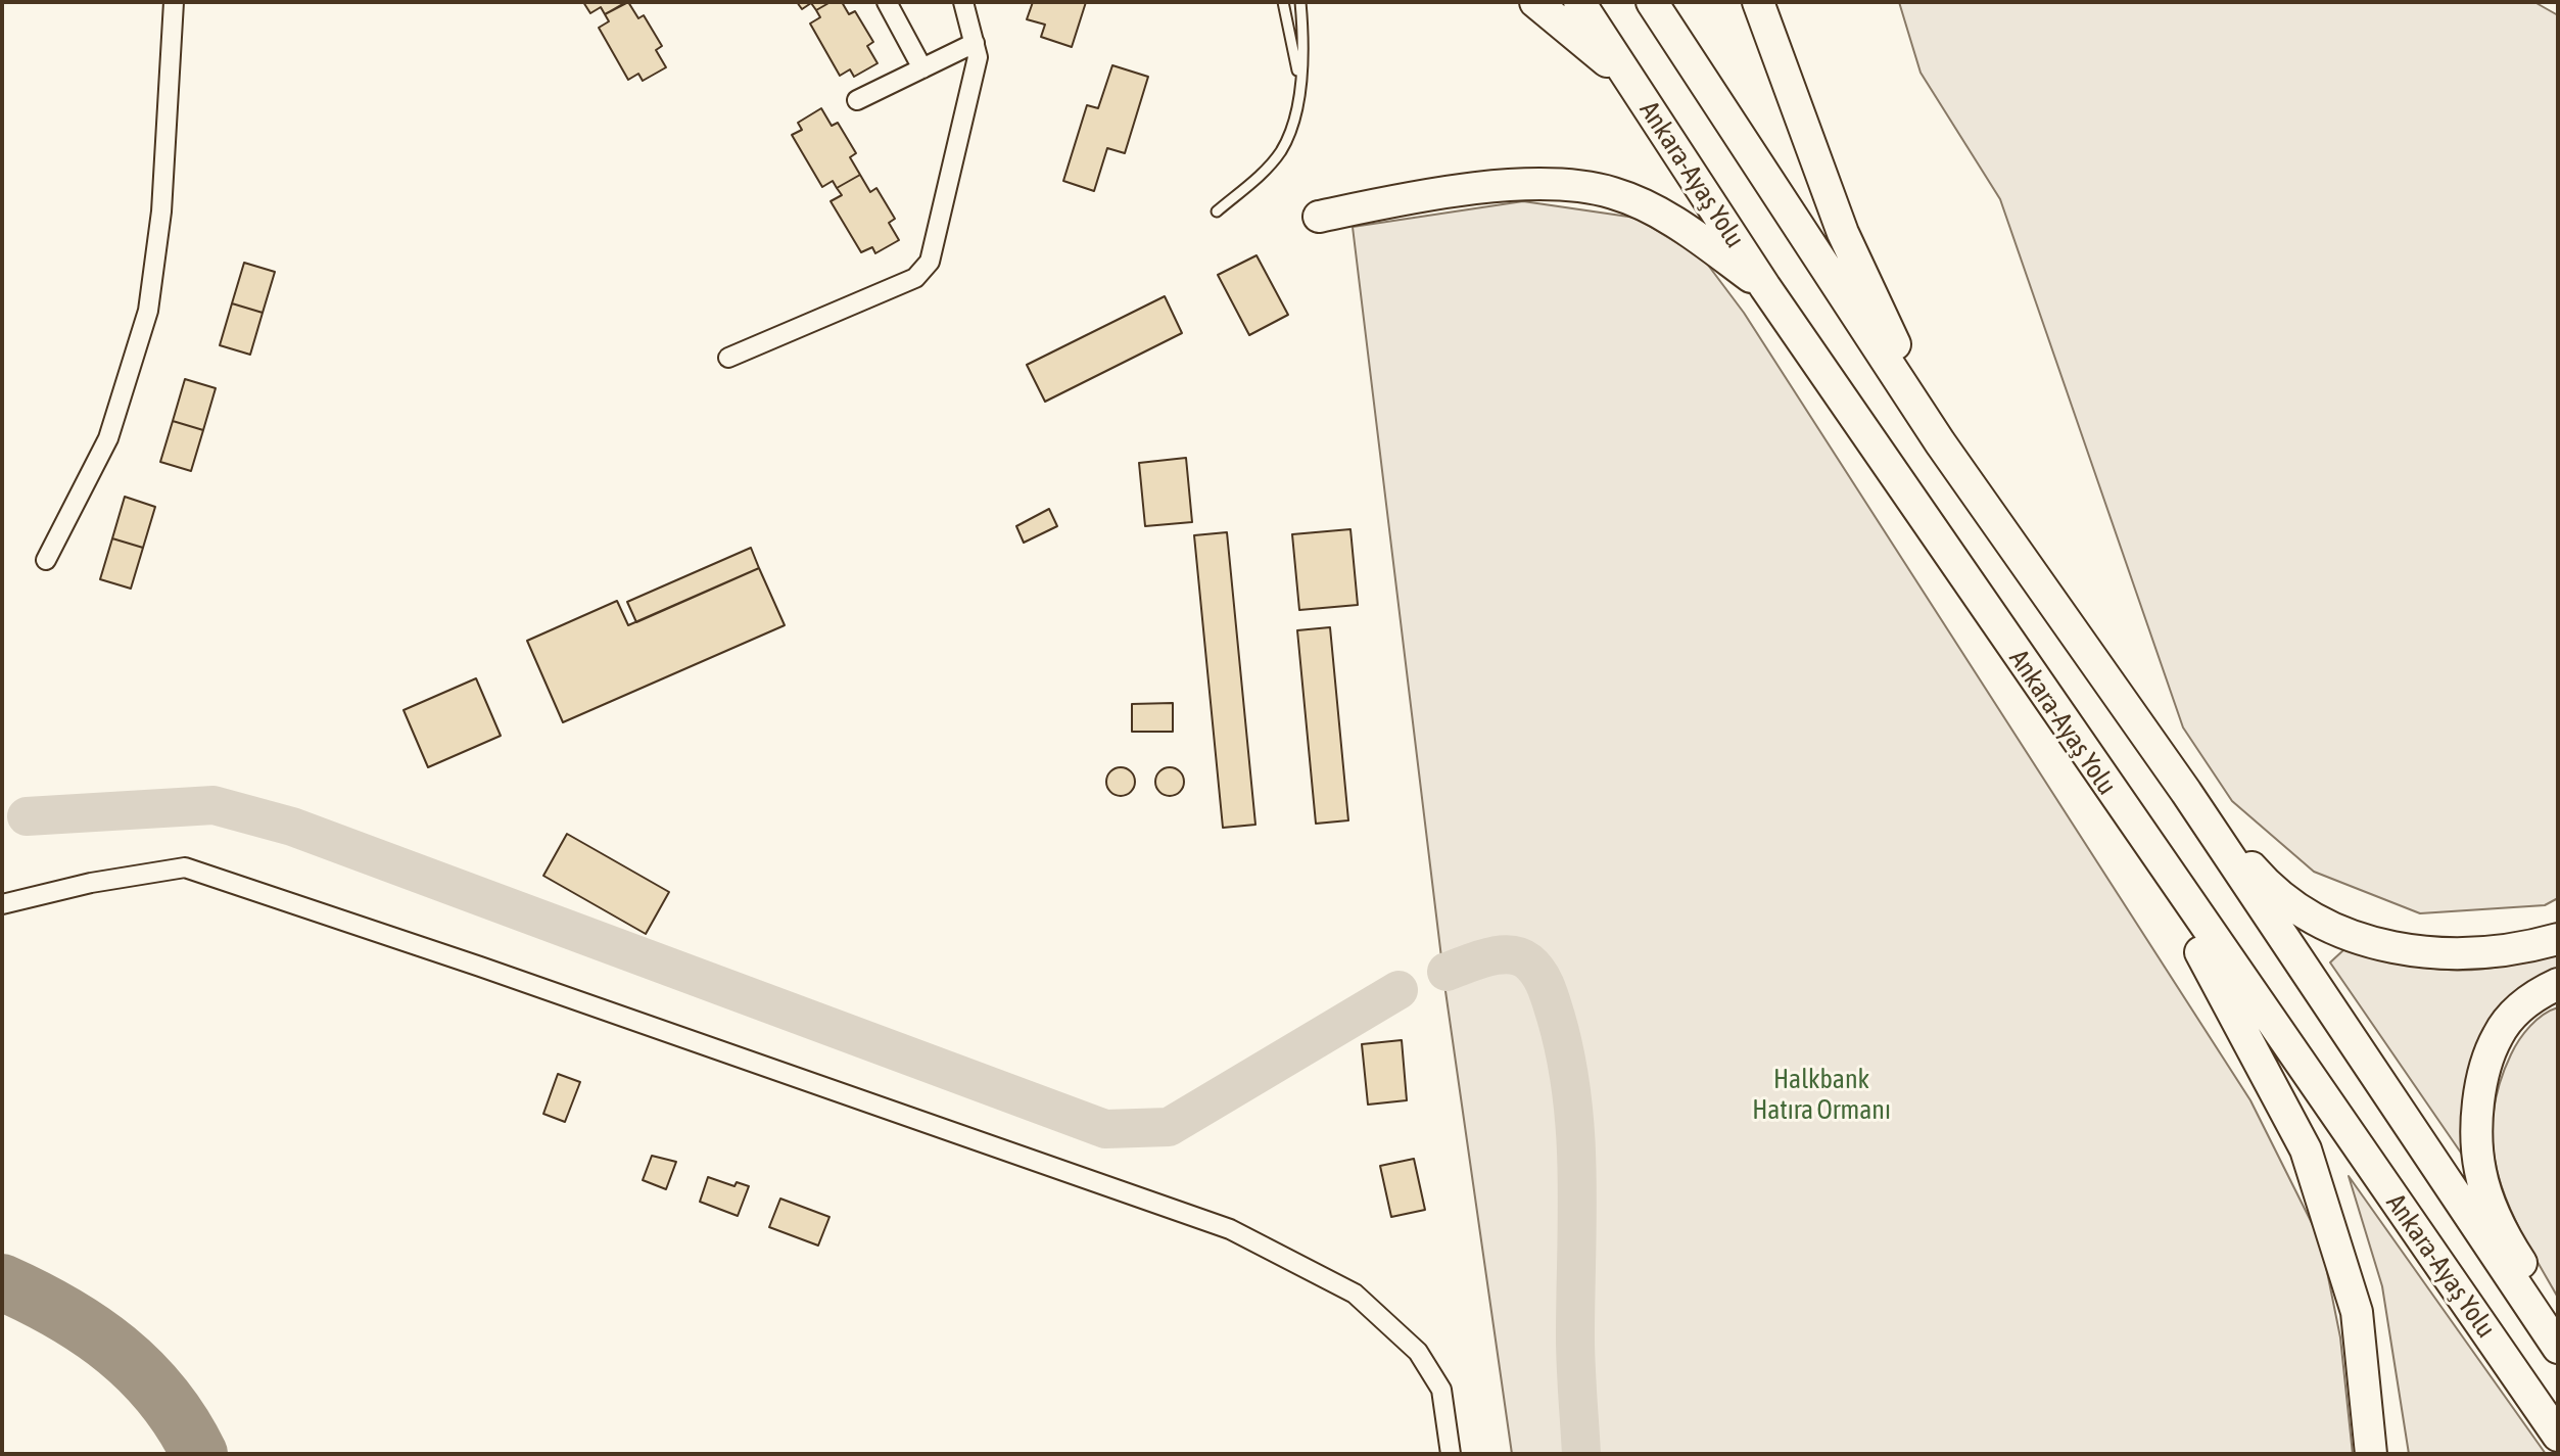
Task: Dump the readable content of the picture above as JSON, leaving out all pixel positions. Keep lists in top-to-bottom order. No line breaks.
{"streets":{"highway":["Ankara-Ayaş Yolu"]},"parks":["Halkbank Hatıra Ormanı"]}
